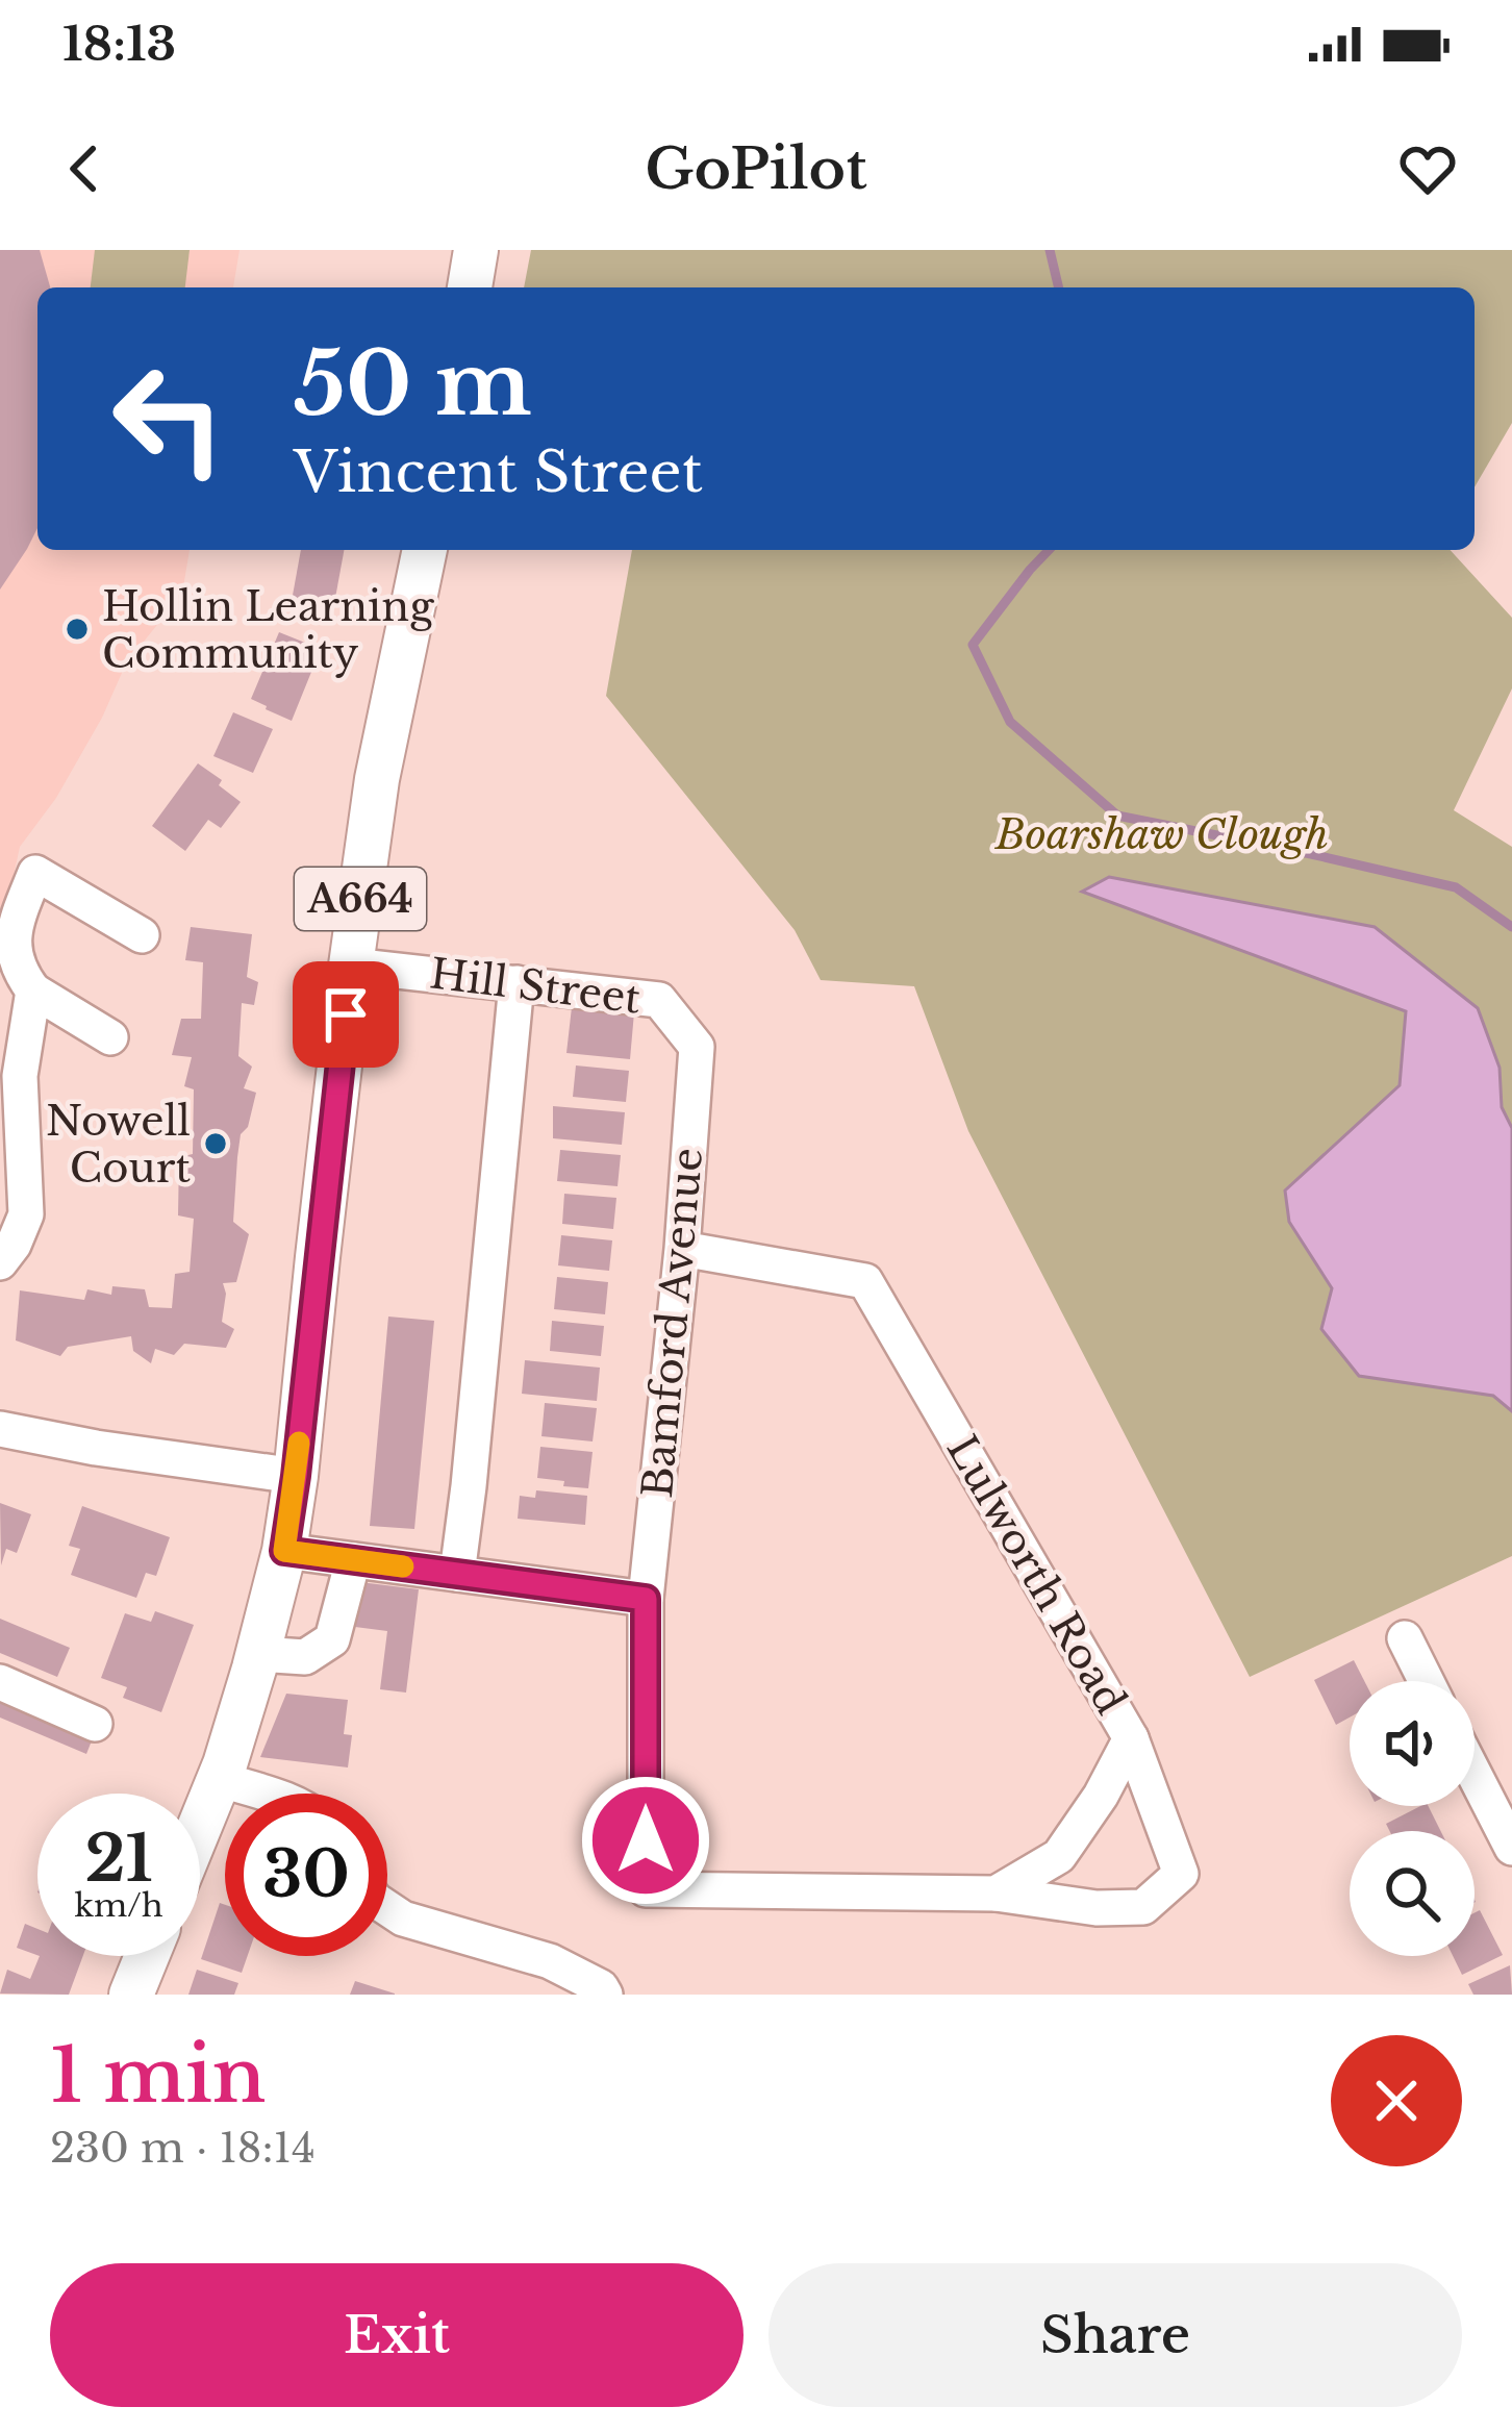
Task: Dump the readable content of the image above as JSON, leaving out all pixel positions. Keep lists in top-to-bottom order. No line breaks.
{"streets":{"main road":["A664"],"street":["Hill Street","Bamford Avenue","Lulworth Road"]},"crossings":[["A664","Hill Street"],["Hill Street","Bamford Avenue"],["Bamford Avenue","Lulworth Road"]],"parks":["Boarshaw Clough"],"places":["Hollin Learning Community","Nowell Court"],"page":{"status":"18:13","header":"GoPilot","turn":["50 m","Vincent Street"],"speed":"21 km/h","limit":"30","heading":["1 min","230 m · 18:14"],"buttons":["Exit","Share"]}}
